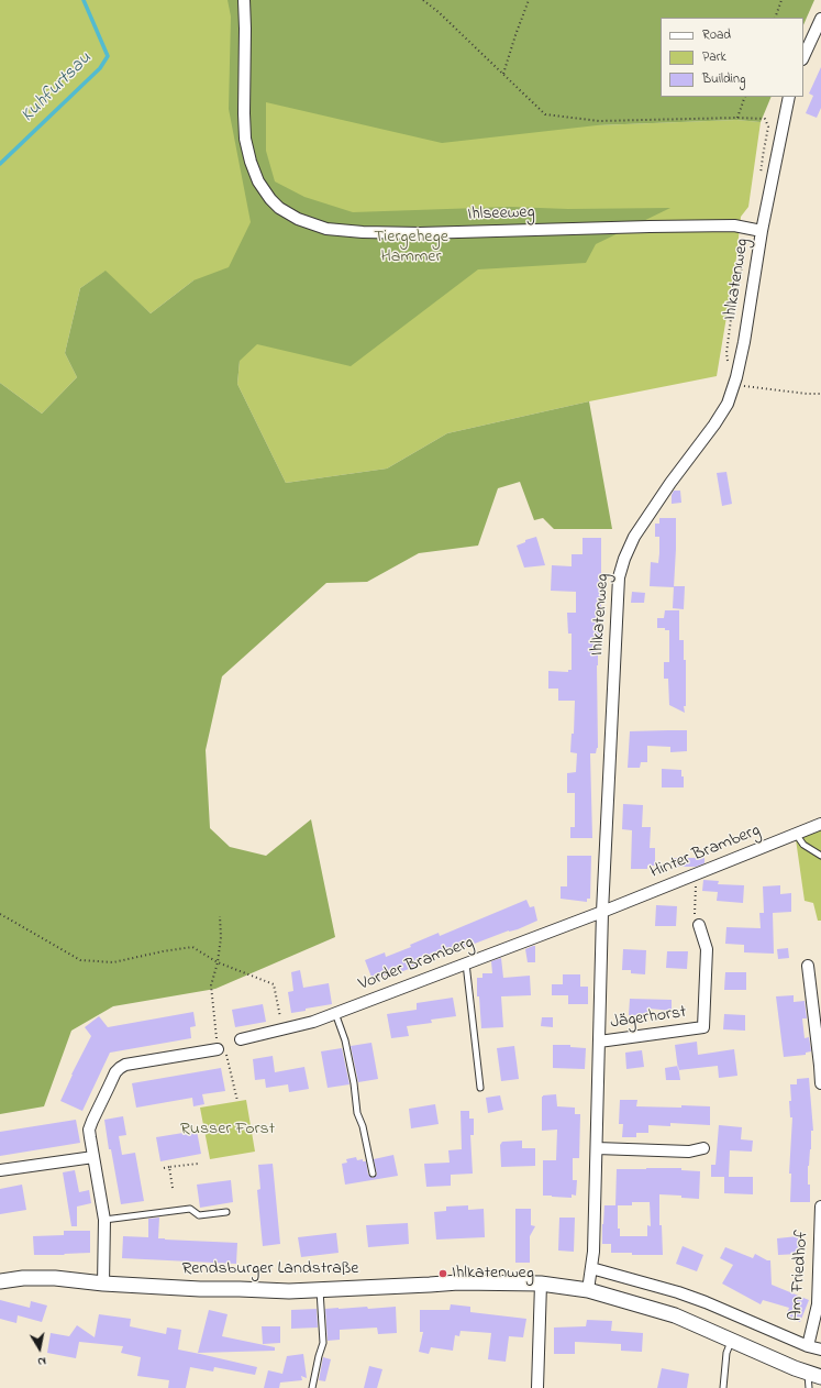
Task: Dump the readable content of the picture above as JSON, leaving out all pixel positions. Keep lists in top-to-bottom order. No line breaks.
{"streets":{"street":["Ihlseeweg","Ihlkatenweg","Hinter Bramberg","Vorder Bramberg","Jägerhorst","Rendsburger Landstraße","Am Friedhof"]},"crossings":[["Ihlseeweg","Ihlkatenweg"],["Ihlkatenweg","Hinter Bramberg"],["Ihlkatenweg","Vorder Bramberg"],["Ihlkatenweg","Jägerhorst"],["Ihlkatenweg","Rendsburger Landstraße"],["Hinter Bramberg","Vorder Bramberg"]],"water":["Kuhfurtsau"],"parks":["Tiergehege Hammer","Russer Forst"],"places":["Ihlkatenweg"],"legend":["Road","Park","Building"],"north":"bottom"}
